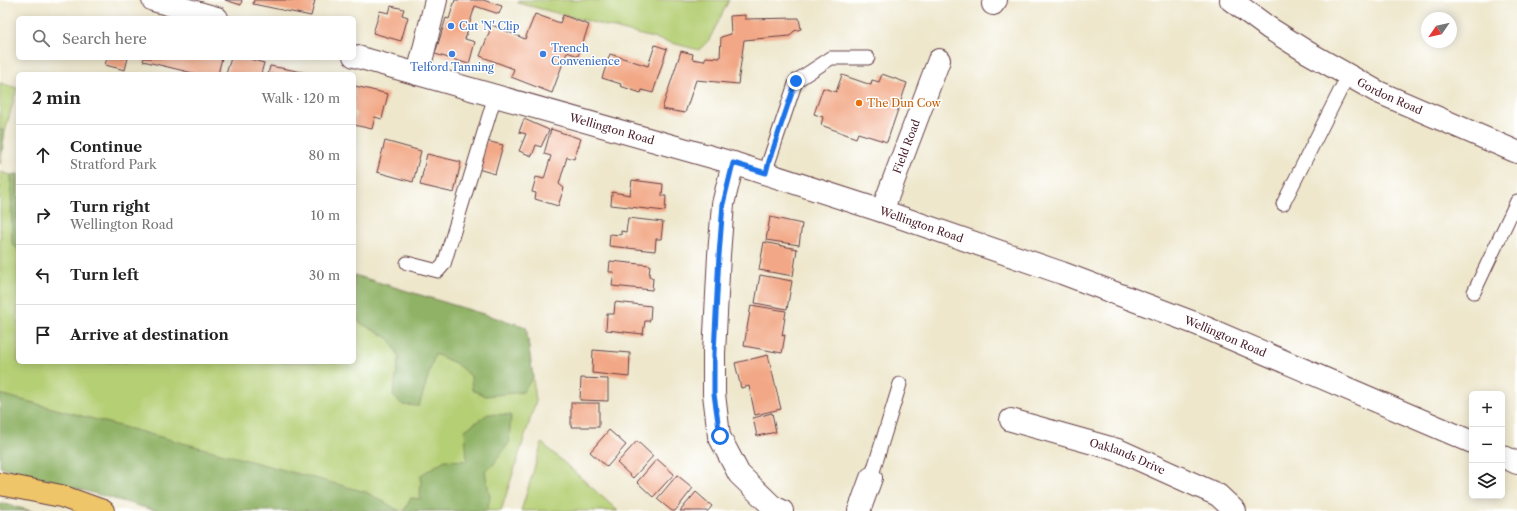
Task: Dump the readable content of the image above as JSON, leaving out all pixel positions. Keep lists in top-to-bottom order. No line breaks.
{"streets":{"street":["Gordon Road","Wellington Road","Field Road","Oaklands Drive"]},"crossings":[["Wellington Road","Field Road"]],"places":["Cut 'N' Clip","Telford Tanning","Trench Convenience","The Dun Cow"],"north":"bottom left","page":{"search":"Search here","heading":["2 min","Walk · 120 m"],"list":[["Continue","Stratford Park","80 m"],["Turn right","Wellington Road","10 m"],["Turn left","30 m"],"Arrive at destination"],"map_buttons":["+","−"]}}
